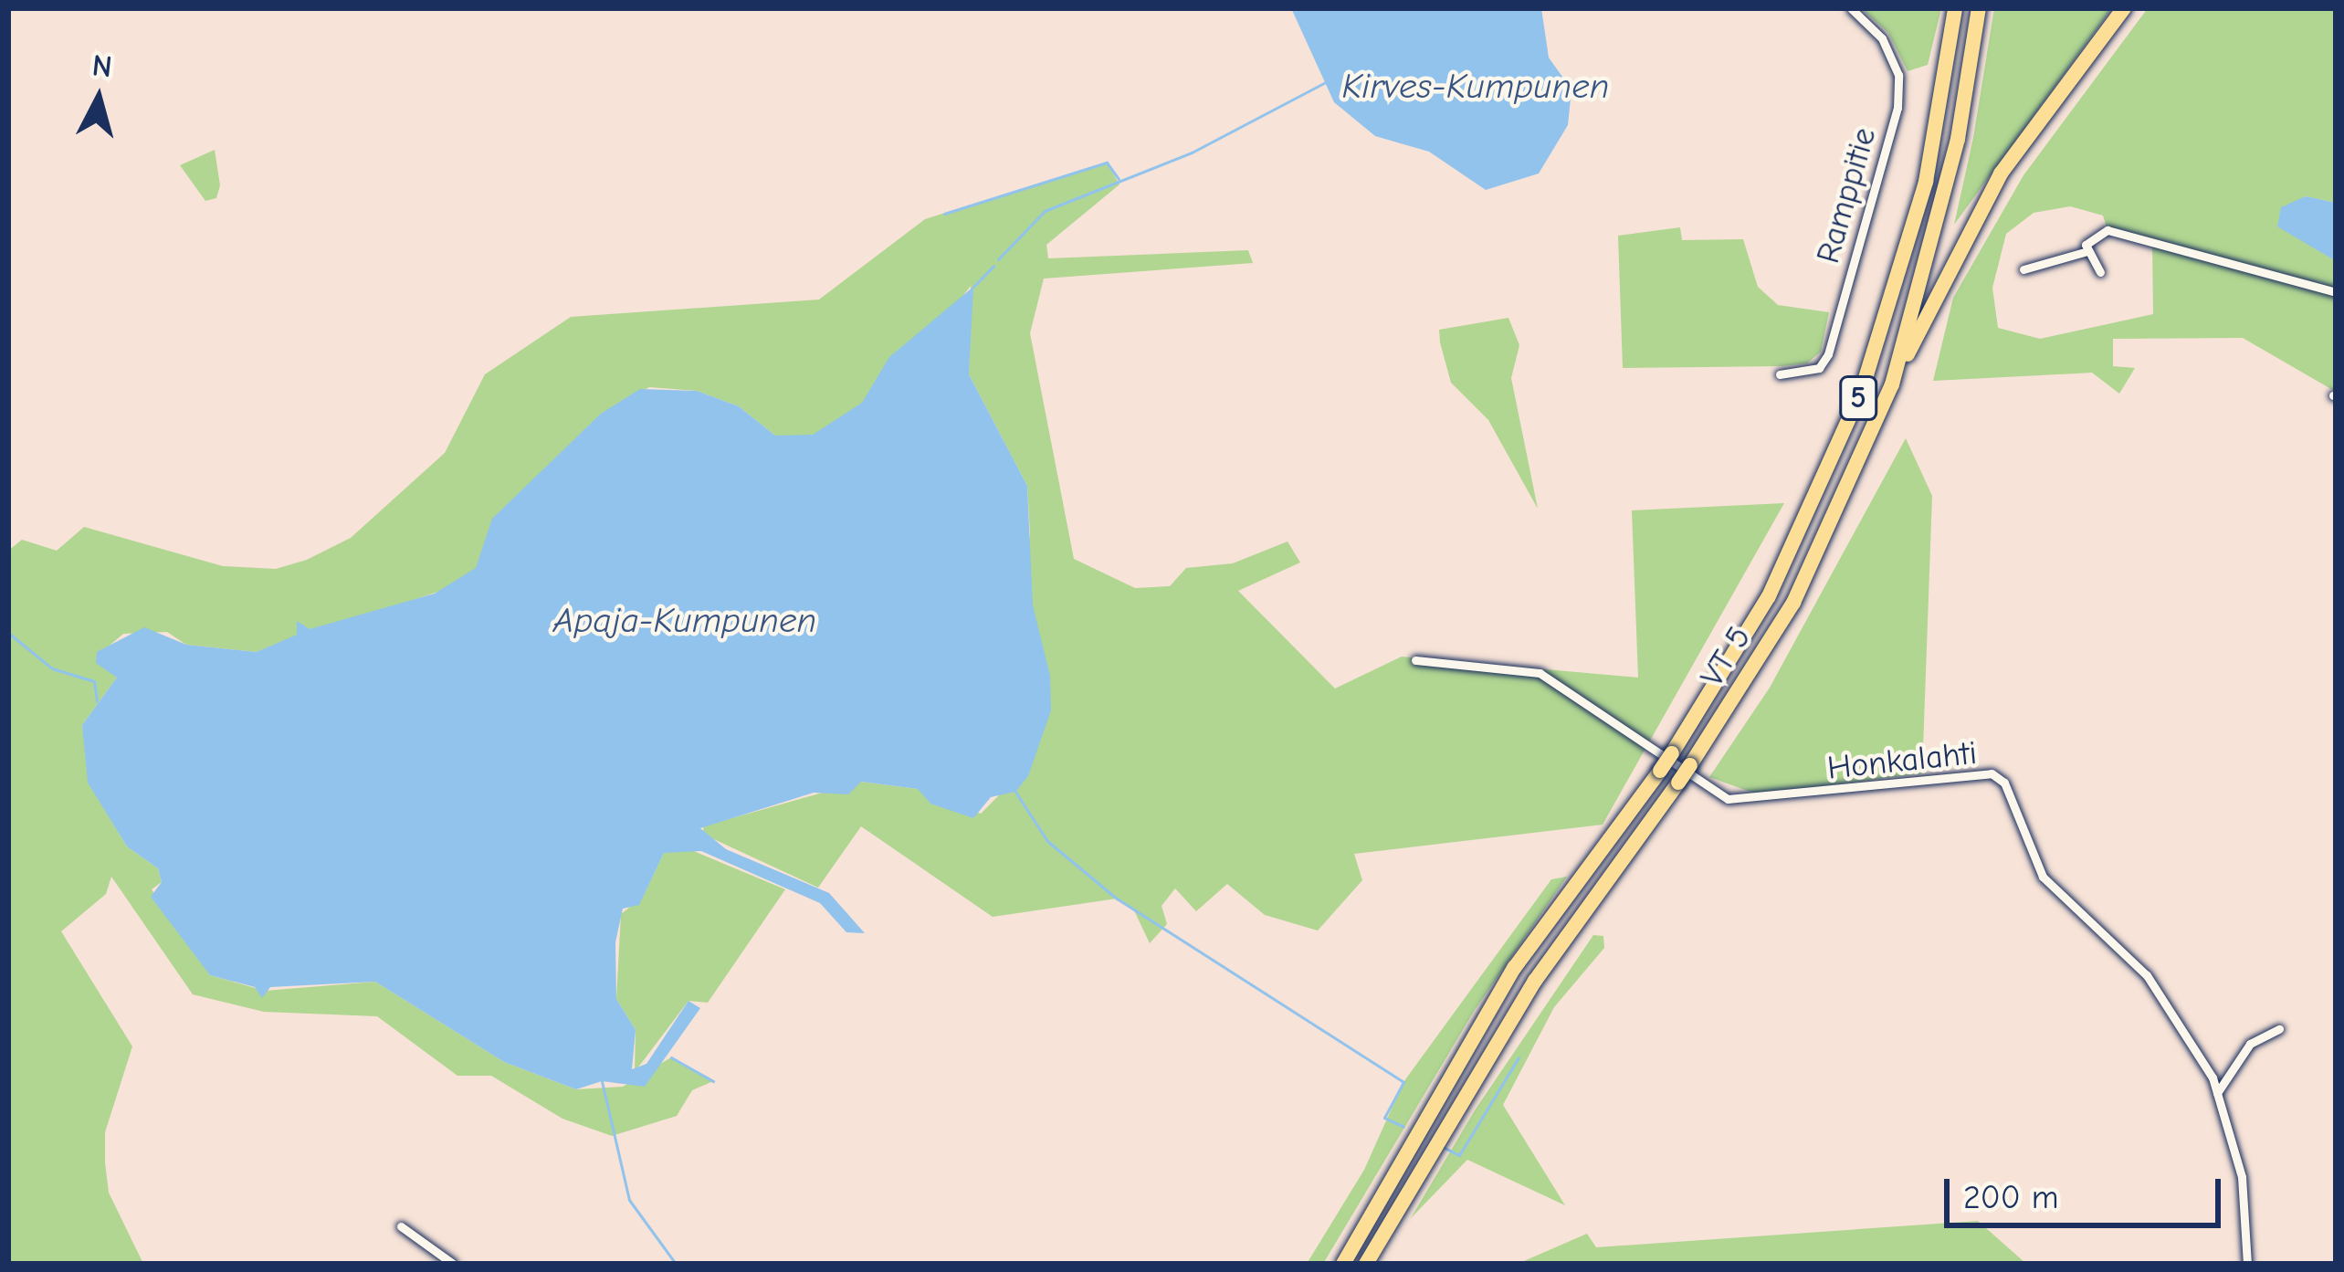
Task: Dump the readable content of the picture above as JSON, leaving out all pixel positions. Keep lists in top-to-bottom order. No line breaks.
{"streets":{"highway":["5","VT 5"],"street":["Ramppitie","Honkalahti"]},"water":["Kirves-Kumpunen","Apaja-Kumpunen"],"scale_bar":"200 m","north":"top"}
